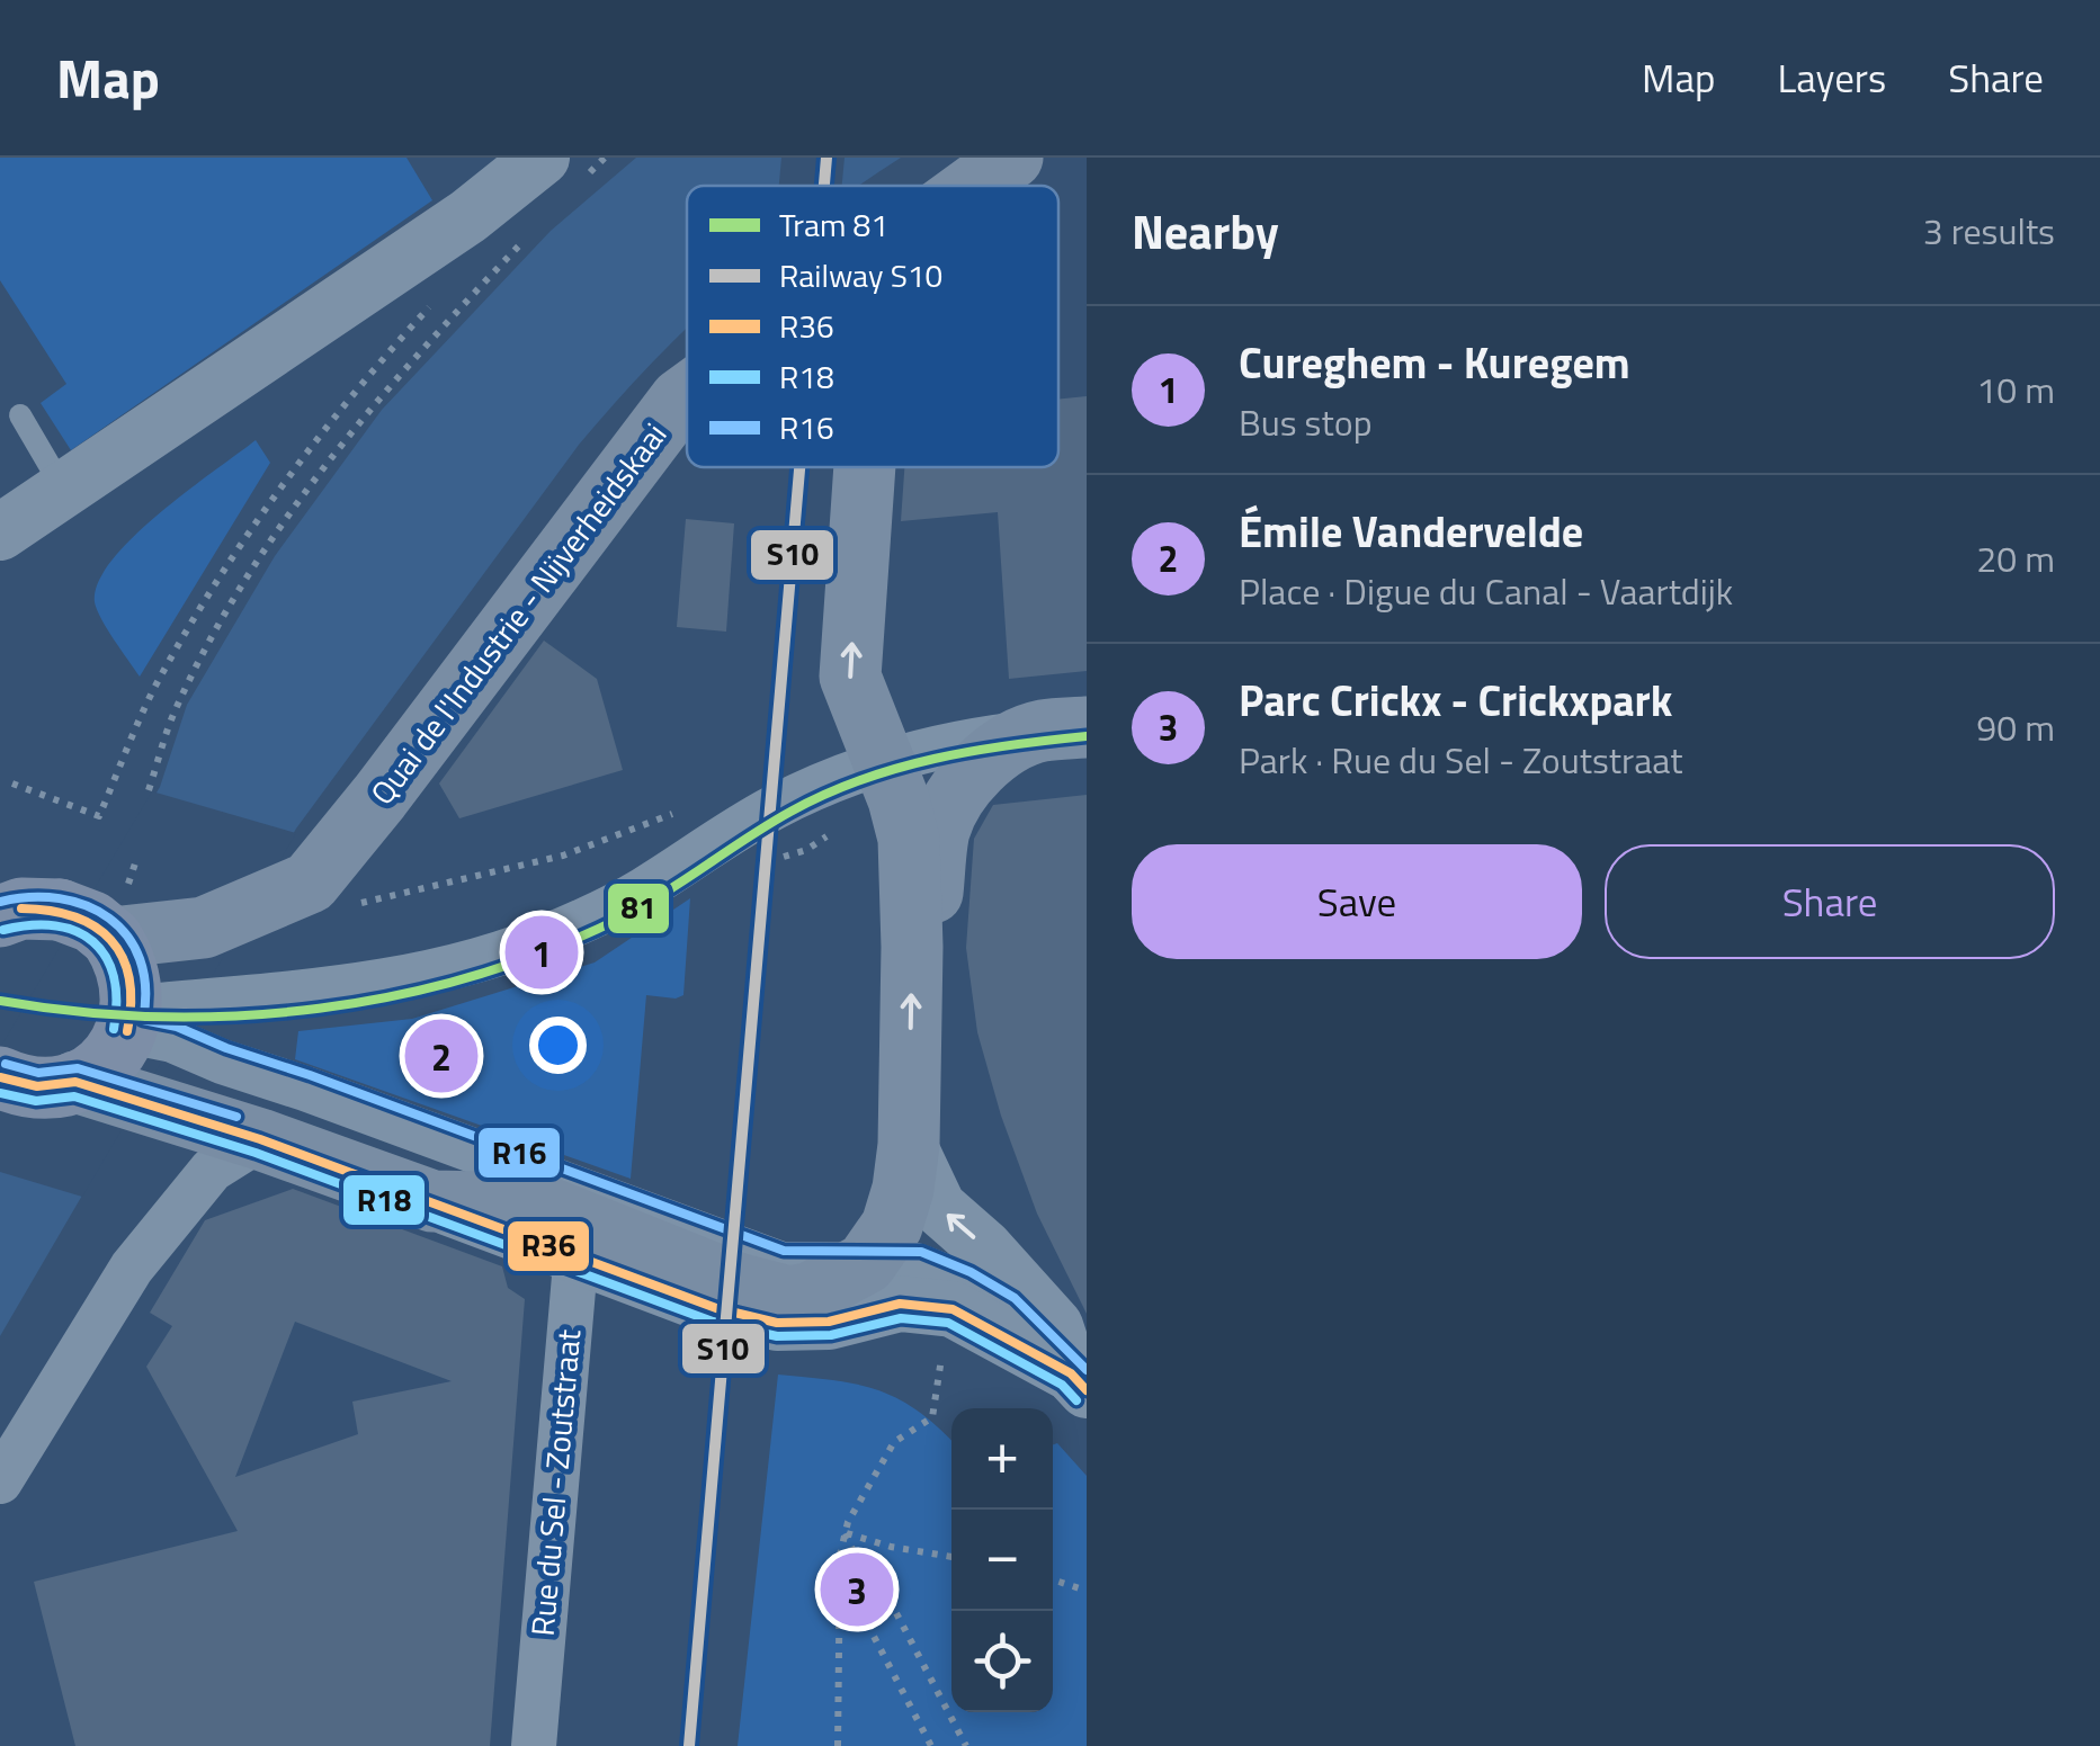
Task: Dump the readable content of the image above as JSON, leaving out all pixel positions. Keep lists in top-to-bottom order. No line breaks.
{"streets":{"main road":["Quai de l'Industrie - Nijverheidskaai"],"street":["Rue du Sel - Zoutstraat"]},"lines":["rail line S10","tram line 81","transit line R16","transit line R36","transit line R18"],"legend":["Tram 81","Railway S10","R36","R18","R16"],"page":{"header":"Map","nav":["Map","Layers","Share"],"heading":["Nearby","3 results"],"list":[{"mark":"1","name":"Cureghem - Kuregem","note":"Bus stop","value":"10 m"},{"mark":"2","name":"Émile Vandervelde","note":"Place · Digue du Canal - Vaartdijk","value":"20 m"},{"mark":"3","name":"Parc Crickx - Crickxpark","note":"Park · Rue du Sel - Zoutstraat","value":"90 m"}],"buttons":["Save","Share"],"pins":["1","2","3"],"map_buttons":["+","−"]}}
